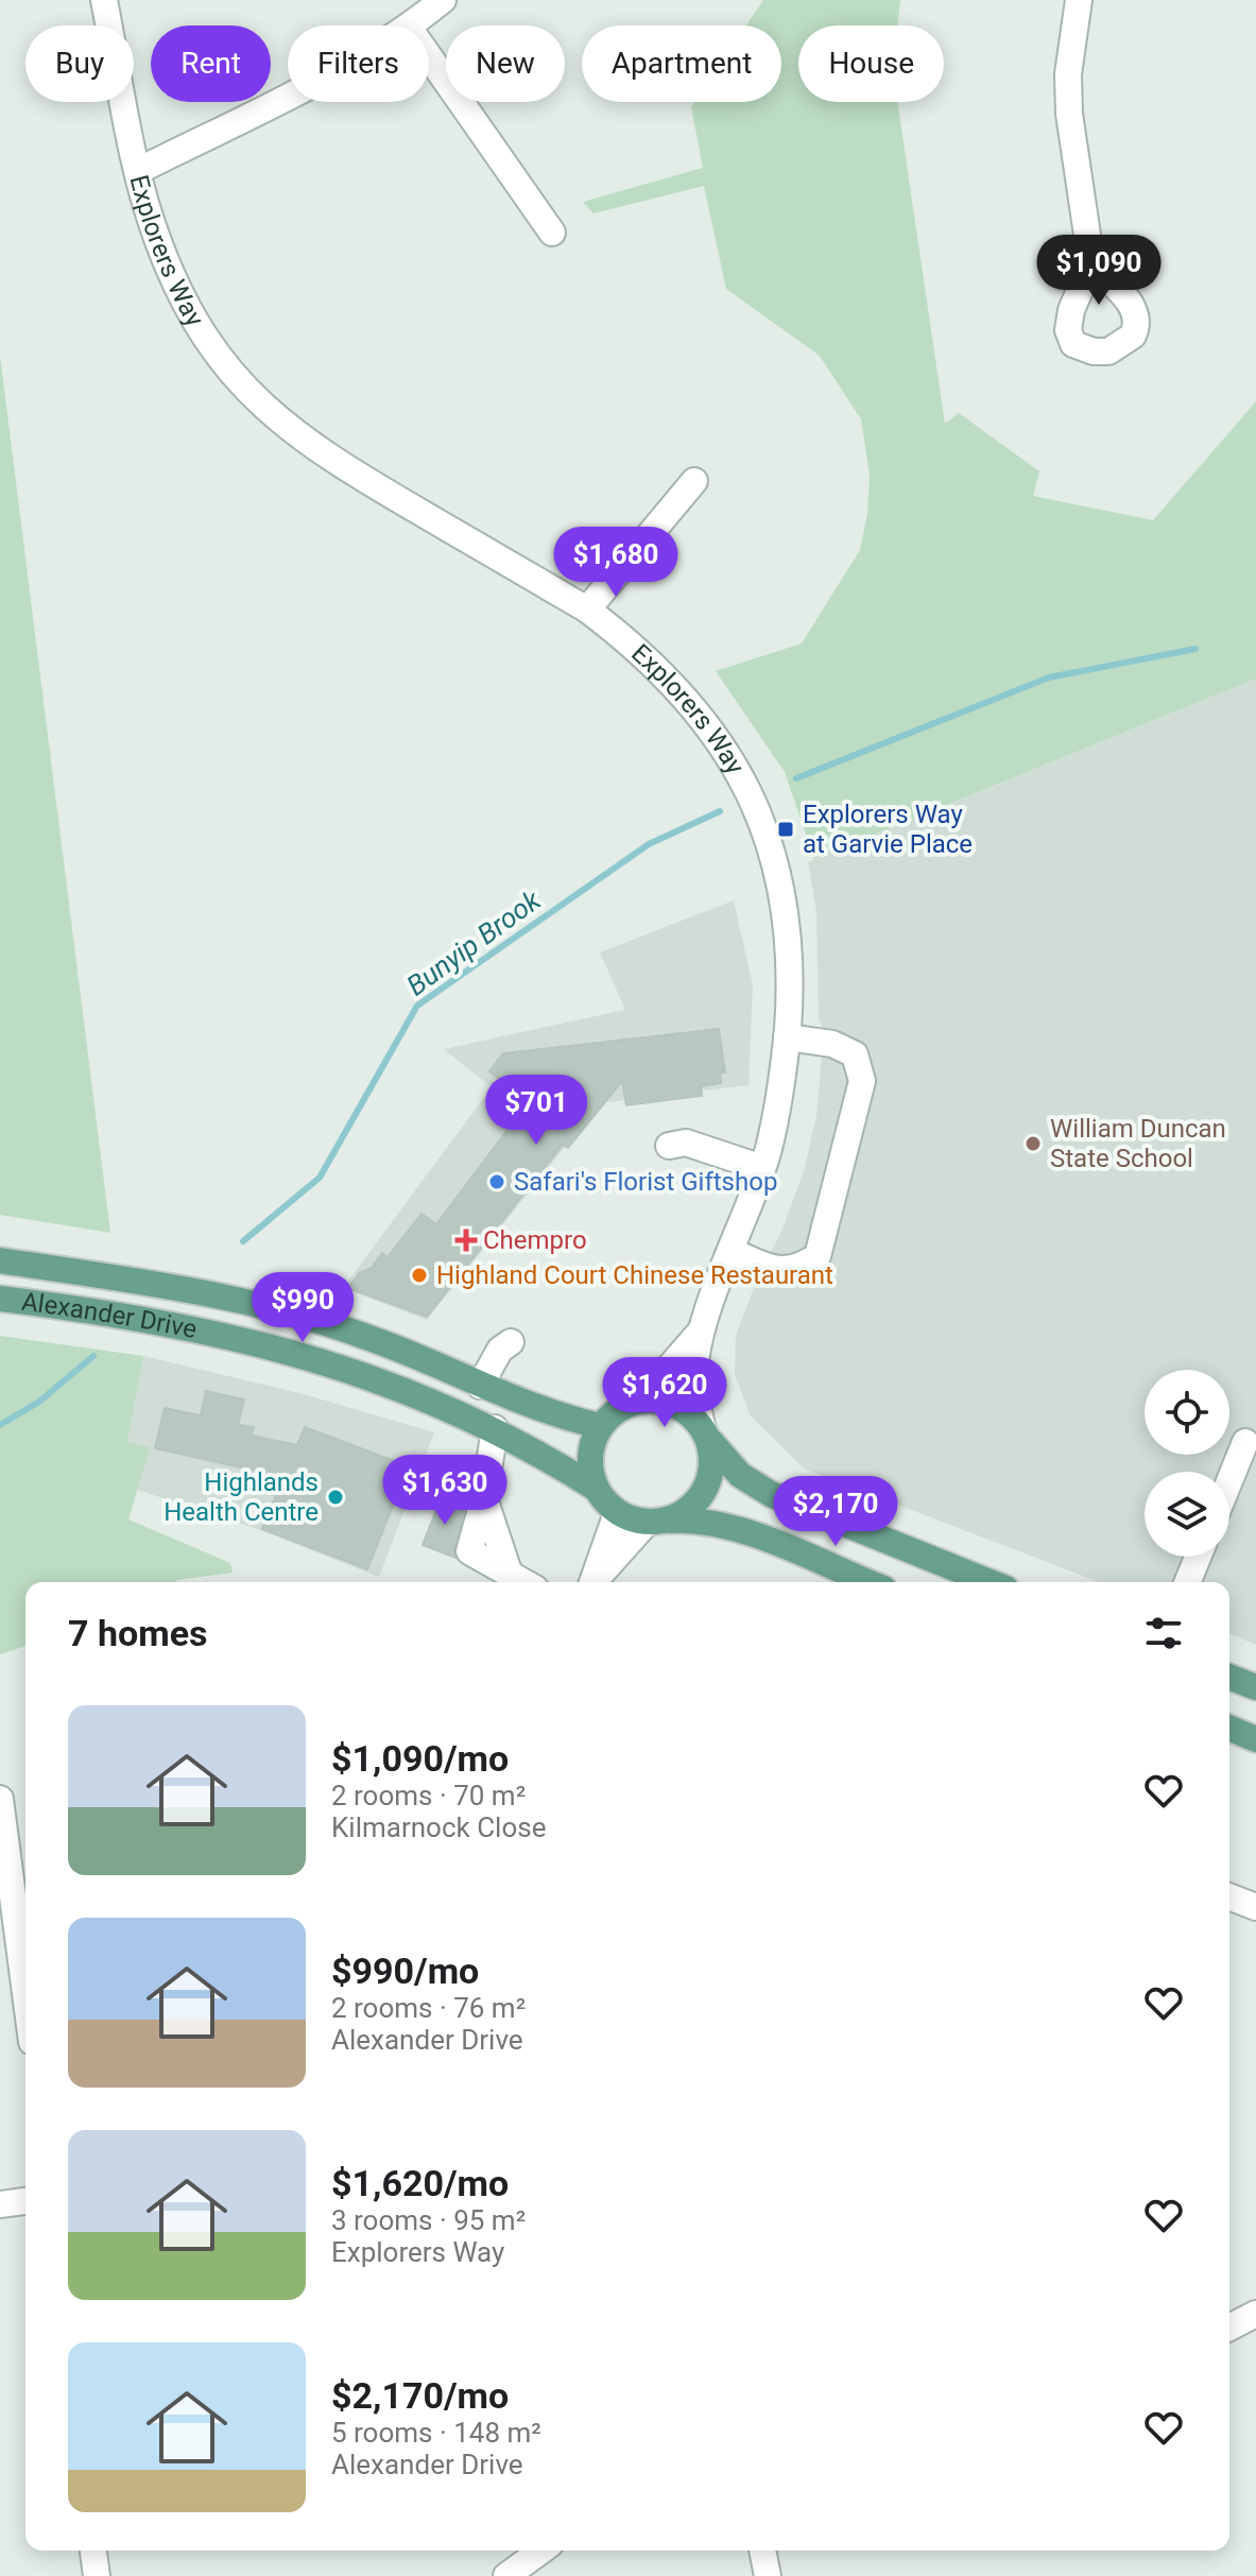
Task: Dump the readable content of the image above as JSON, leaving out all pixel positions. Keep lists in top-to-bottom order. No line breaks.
{"streets":{"main road":["Alexander Drive"],"street":["Explorers Way"]},"crossings":[["Explorers Way","Alexander Drive"]],"water":["Bunyip Brook"],"places":{"transit":["Explorers Way at Garvie Place"],"other":["William Duncan State School","Safari's Florist Giftshop","Highland Court Chinese Restaurant","Highlands Health Centre"],"health":["Chempro"]},"page":{"chip":["Buy","Rent","Filters","New","Apartment","House"],"price":["$1,090","$1,680","$701","$990","$1,620","$1,630","$2,170"],"heading":"7 homes","list":[{"name":"$1,090/mo","note":"2 rooms · 70 m² · Kilmarnock Close"},{"name":"$990/mo","note":"2 rooms · 76 m² · Alexander Drive"},{"name":"$1,620/mo","note":"3 rooms · 95 m² · Explorers Way"},{"name":"$2,170/mo","note":"5 rooms · 148 m² · Alexander Drive"}]}}
